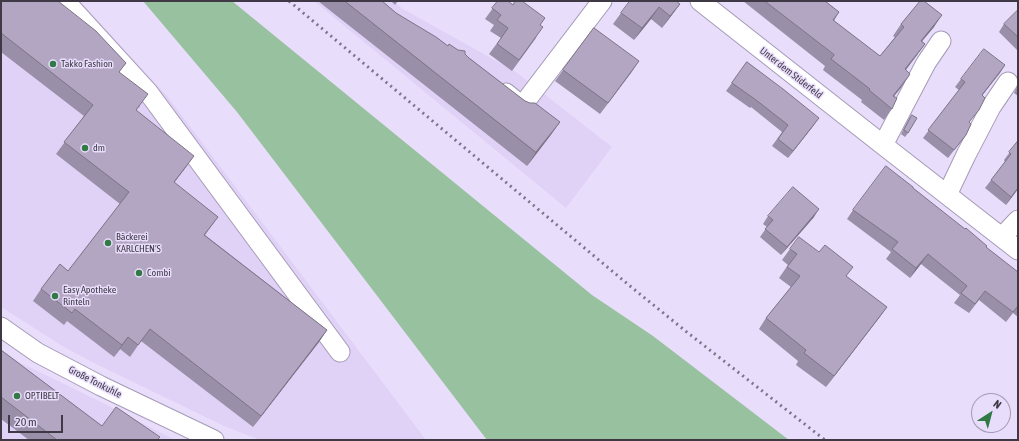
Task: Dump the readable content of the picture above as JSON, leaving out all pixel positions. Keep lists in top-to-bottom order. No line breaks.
{"streets":{"street":["Unter dem Stiderfeld","Große Tonkuhle"]},"places":["Takko Fashion","dm","Bäckerei KARLCHEN'S","Combi","Easy Apotheke Rinteln","OPTIBELT"],"scale_bar":"20 m","north":"top right"}
